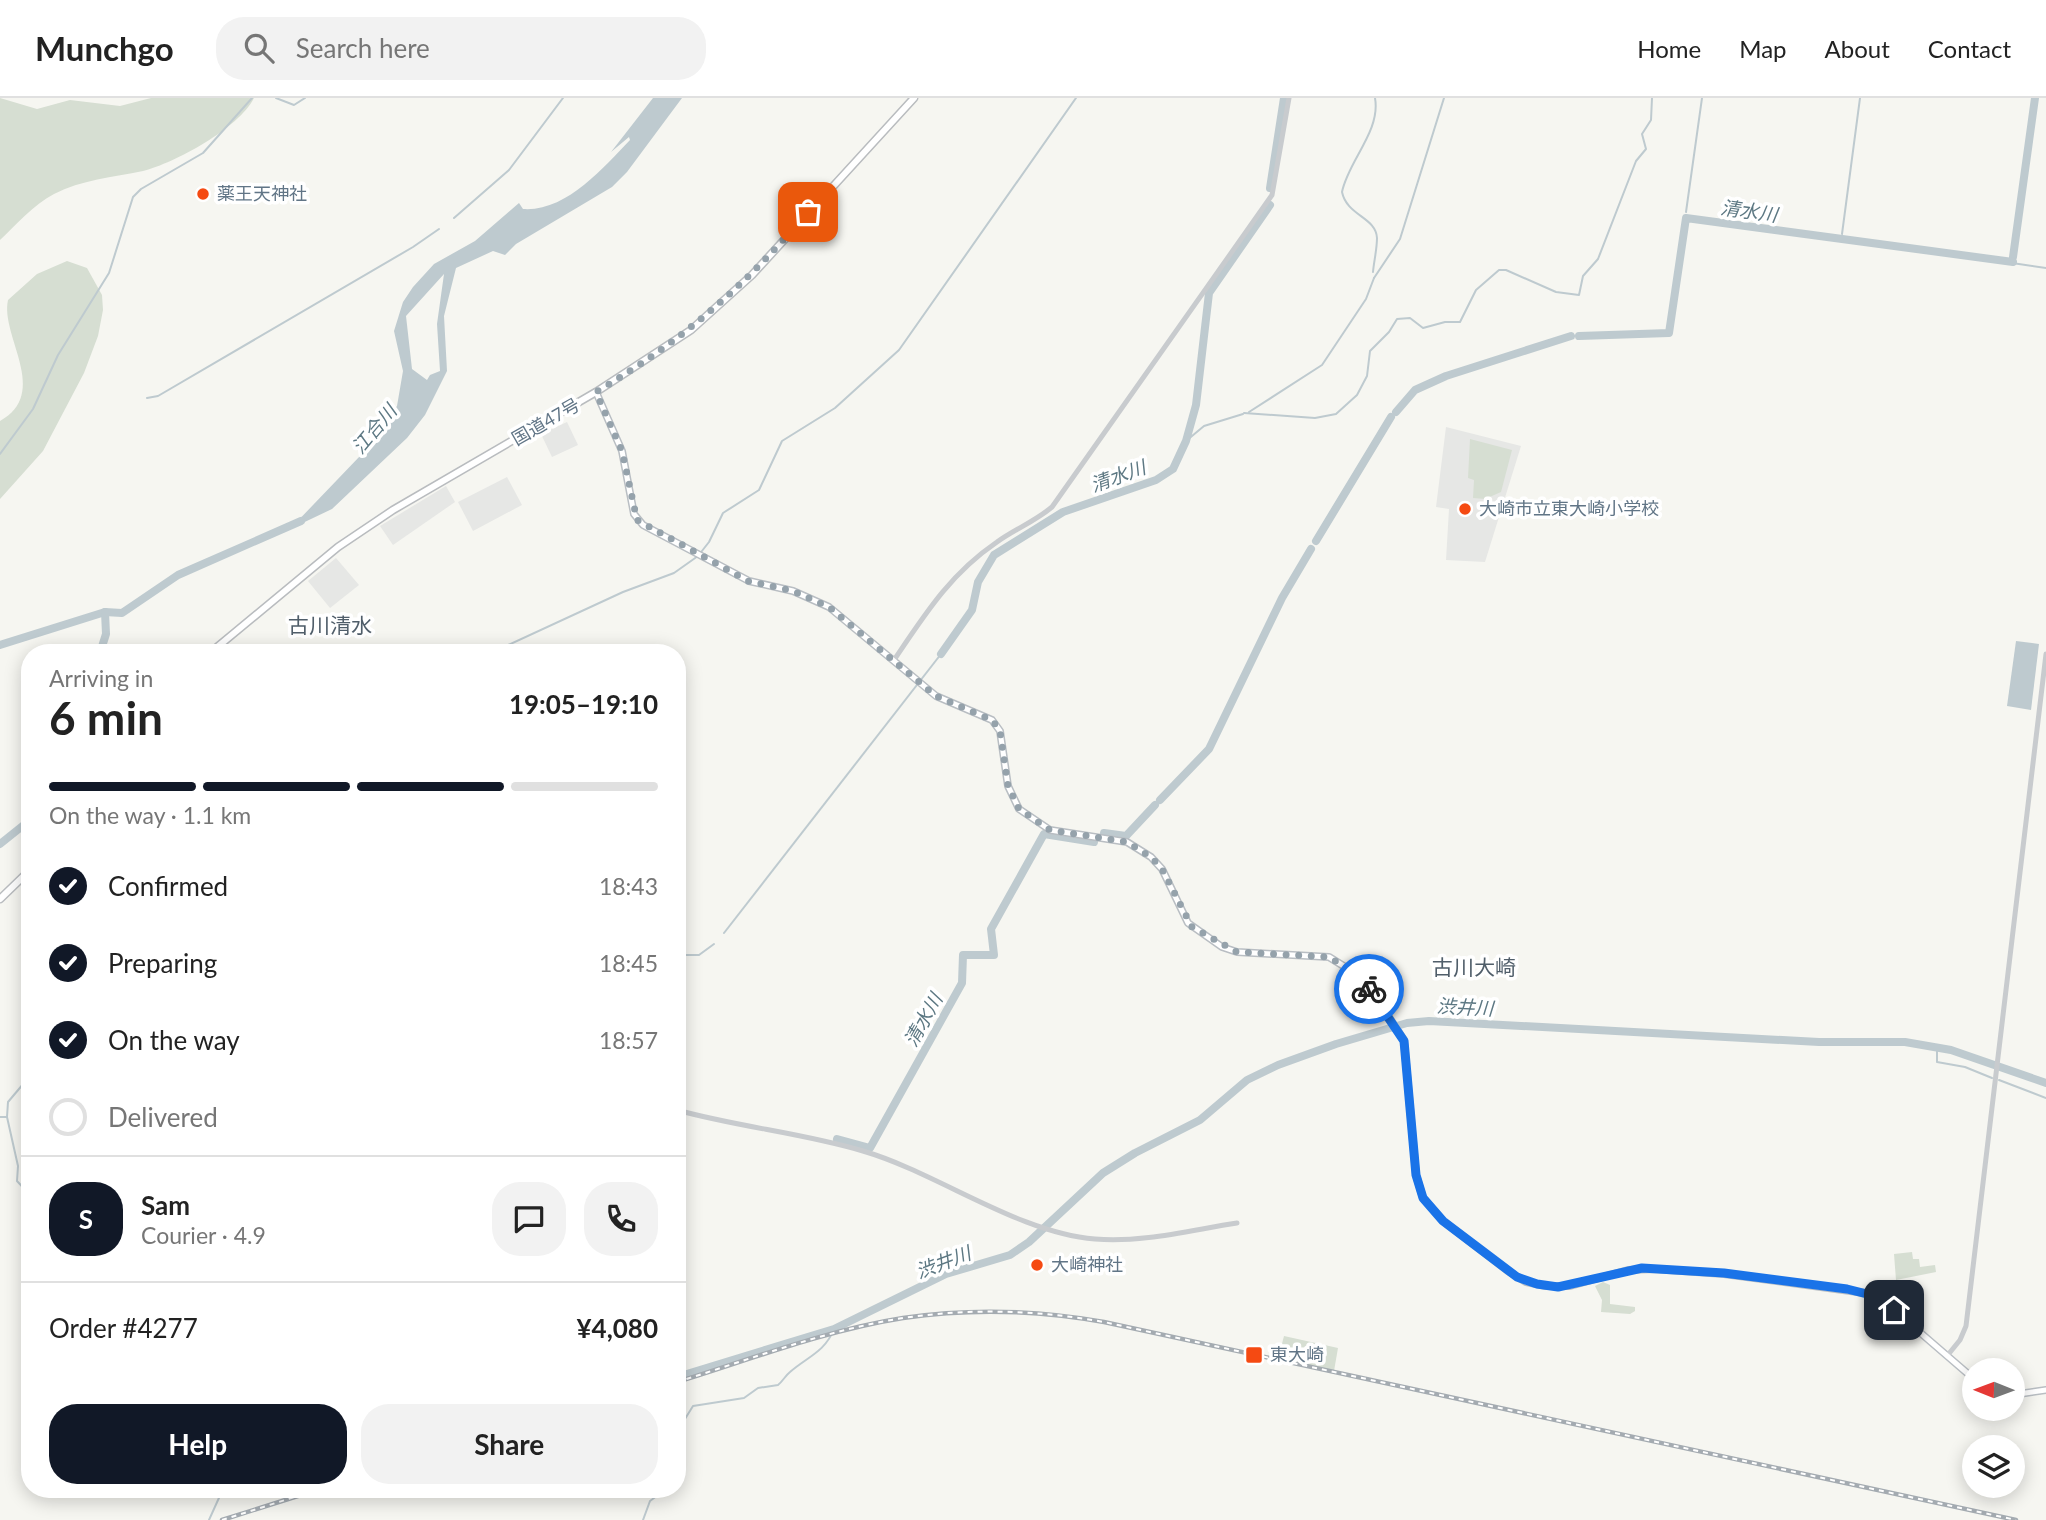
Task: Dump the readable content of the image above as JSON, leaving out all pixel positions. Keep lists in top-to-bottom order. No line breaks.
{"streets":{"highway":["国道47号"]},"districts":["古川清水","古川大崎"],"water":["清水川","江合川","渋井川"],"places":{"other":["薬王天神社","大崎市立東大崎小学校","大崎神社"],"transit":["東大崎"]},"north":"left","page":{"header":"Munchgo","search":"Search here","nav":["Home","Map","About","Contact"],"heading":["6 min","Arriving in","19:05–19:10"],"panel":["Sam","Courier · 4.9","Order #4277","¥4,080"],"bar":"On the way · 1.1 km","list":[["Confirmed","18:43"],["Preparing","18:45"],["On the way","18:57"],"Delivered"],"round":"S","buttons":["Help","Share"]}}
